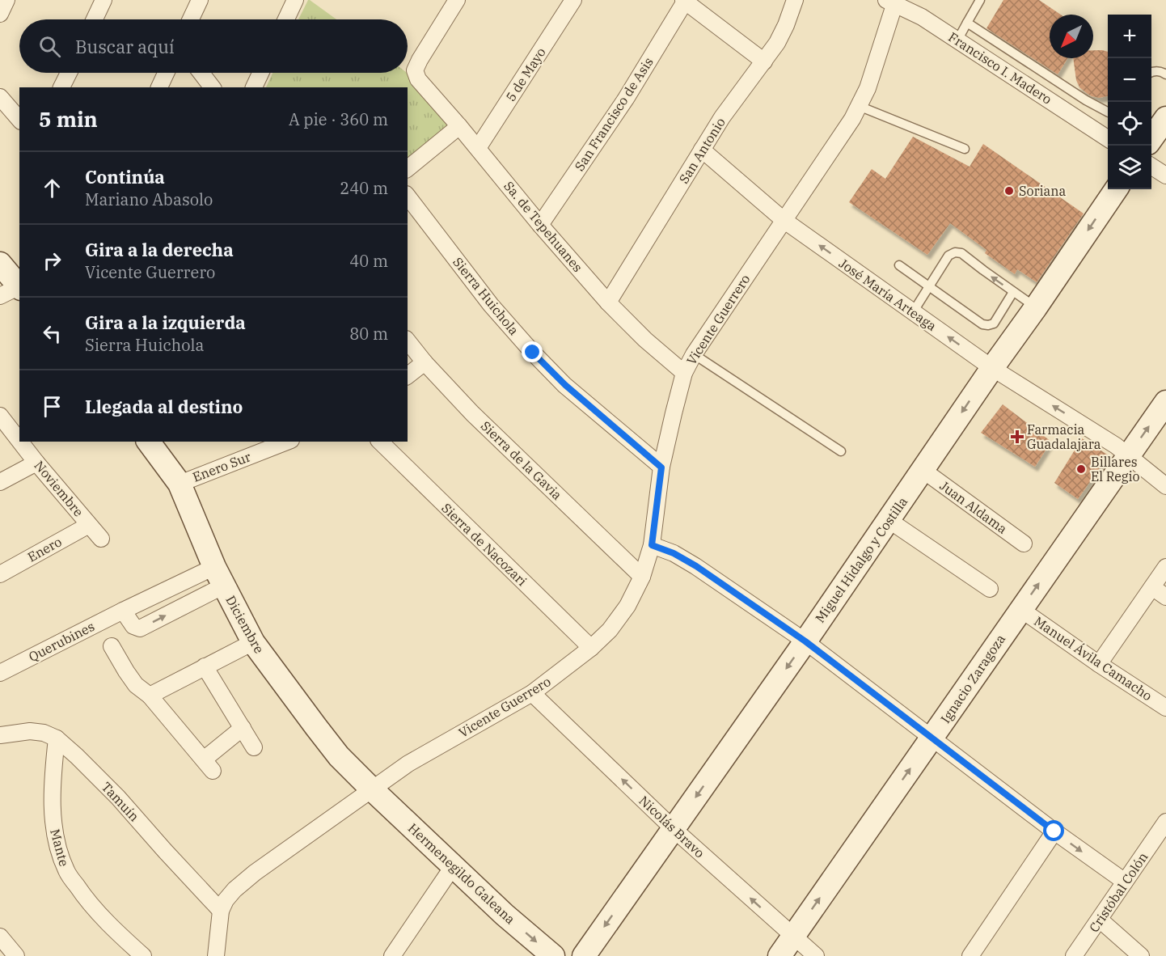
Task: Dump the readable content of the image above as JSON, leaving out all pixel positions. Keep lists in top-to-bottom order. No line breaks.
{"streets":{"main road":["Miguel Hidalgo y Costilla","Diciembre","Ignacio Zaragoza","Hermenegildo Galeana"],"street":["Francisco I. Madero","5 de Mayo","San Francisco de Asis","San Antonio","Sa. de Tepehuanes","José María Arteaga","Sierra Huichola","Vicente Guerrero","Sierra de la Gavia","Enero Sur","Noviembre","Juan Aldama","Sierra de Nacozari","Enero","Querubines","Manuel Ávila Camacho","Tamuín","Nicolás Bravo","Mante","Cristóbal Colón"]},"crossings":[["Francisco I. Madero","Vicente Guerrero"],["5 de Mayo","Sa. de Tepehuanes"],["San Francisco de Asis","Sa. de Tepehuanes"],["San Antonio","Sa. de Tepehuanes"],["San Antonio","José María Arteaga"],["Sa. de Tepehuanes","Vicente Guerrero"],["José María Arteaga","Vicente Guerrero"],["José María Arteaga","Miguel Hidalgo y Costilla"],["José María Arteaga","Ignacio Zaragoza"],["Sierra Huichola","Vicente Guerrero"],["Vicente Guerrero","Sierra de la Gavia"],["Vicente Guerrero","Sierra de Nacozari"],["Vicente Guerrero","Diciembre"],["Vicente Guerrero","Tamuín"],["Vicente Guerrero","Nicolás Bravo"],["Vicente Guerrero","Hermenegildo Galeana"],["Enero Sur","Diciembre"],["Noviembre","Enero"],["Juan Aldama","Miguel Hidalgo y Costilla"],["Miguel Hidalgo y Costilla","Nicolás Bravo"],["Diciembre","Querubines"],["Diciembre","Hermenegildo Galeana"],["Manuel Ávila Camacho","Ignacio Zaragoza"],["Ignacio Zaragoza","Nicolás Bravo"],["Tamuín","Mante"]],"one_way":["José María Arteaga","Miguel Hidalgo y Costilla","Ignacio Zaragoza","Nicolás Bravo","Hermenegildo Galeana"],"places":{"other":["Soriana","Billares El Regio"],"health":["Farmacia Guadalajara"]},"north":"bottom left","page":{"map_buttons":["+","−"],"search":"Buscar aquí","heading":["5 min","A pie · 360 m"],"list":[["Continúa","Mariano Abasolo","240 m"],["Gira a la derecha","Vicente Guerrero","40 m"],["Gira a la izquierda","Sierra Huichola","80 m"],"Llegada al destino"]}}
